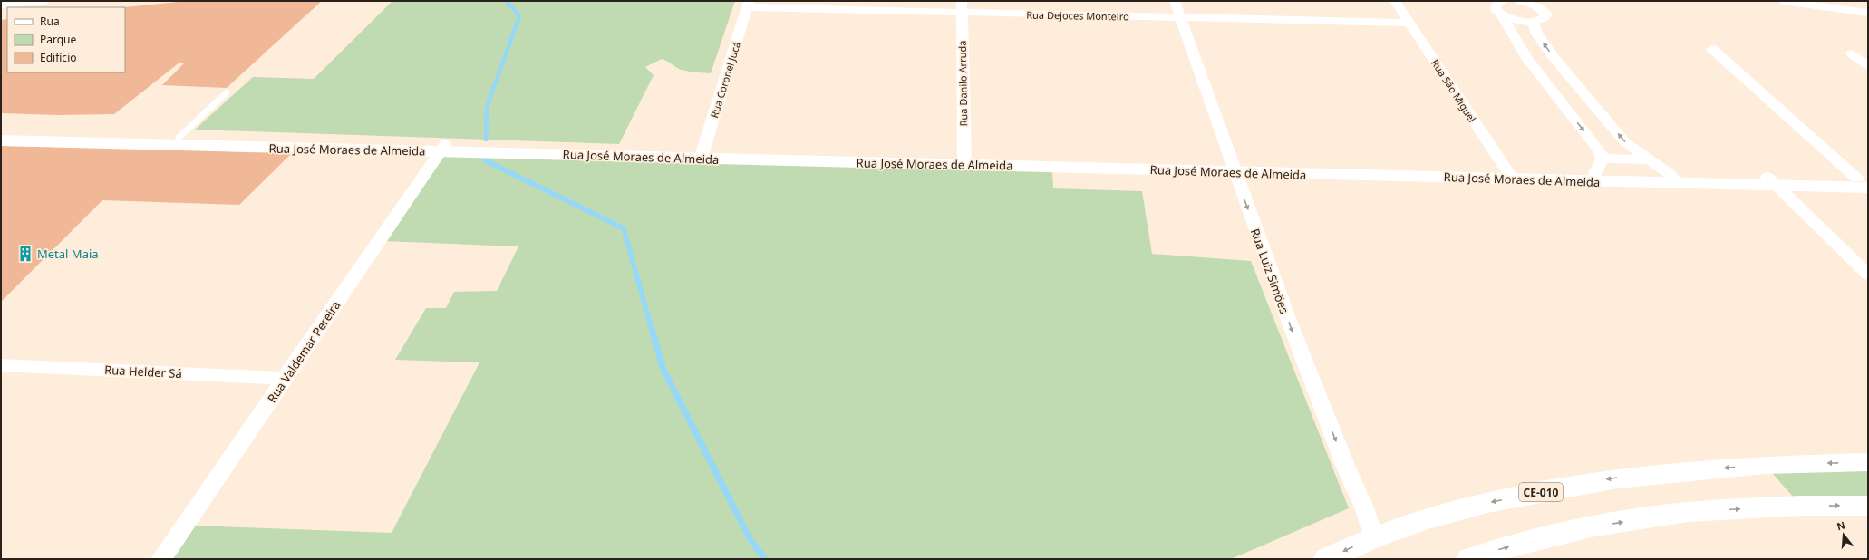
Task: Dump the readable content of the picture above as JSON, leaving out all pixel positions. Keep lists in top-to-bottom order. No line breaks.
{"streets":{"main road":["Rua José Moraes de Almeida","CE-010"],"street":["Rua Dejoces Monteiro","Rua Coronel Jucá","Rua Danilo Arruda","Rua São Miguel","Rua Luiz Simões","Rua Valdemar Pereira","Rua Helder Sá"]},"crossings":[["Rua Dejoces Monteiro","Rua Coronel Jucá"],["Rua Dejoces Monteiro","Rua Danilo Arruda"],["Rua Dejoces Monteiro","Rua São Miguel"],["Rua Dejoces Monteiro","Rua Luiz Simões"],["Rua Coronel Jucá","Rua José Moraes de Almeida"],["Rua Danilo Arruda","Rua José Moraes de Almeida"],["Rua São Miguel","Rua José Moraes de Almeida"],["Rua José Moraes de Almeida","Rua Luiz Simões"],["Rua José Moraes de Almeida","Rua Valdemar Pereira"],["Rua Luiz Simões","CE-010"],["Rua Valdemar Pereira","Rua Helder Sá"]],"one_way":["Rua Luiz Simões"],"places":{"building":["Metal Maia"]},"legend":["Rua","Parque","Edifício"],"north":"top"}
